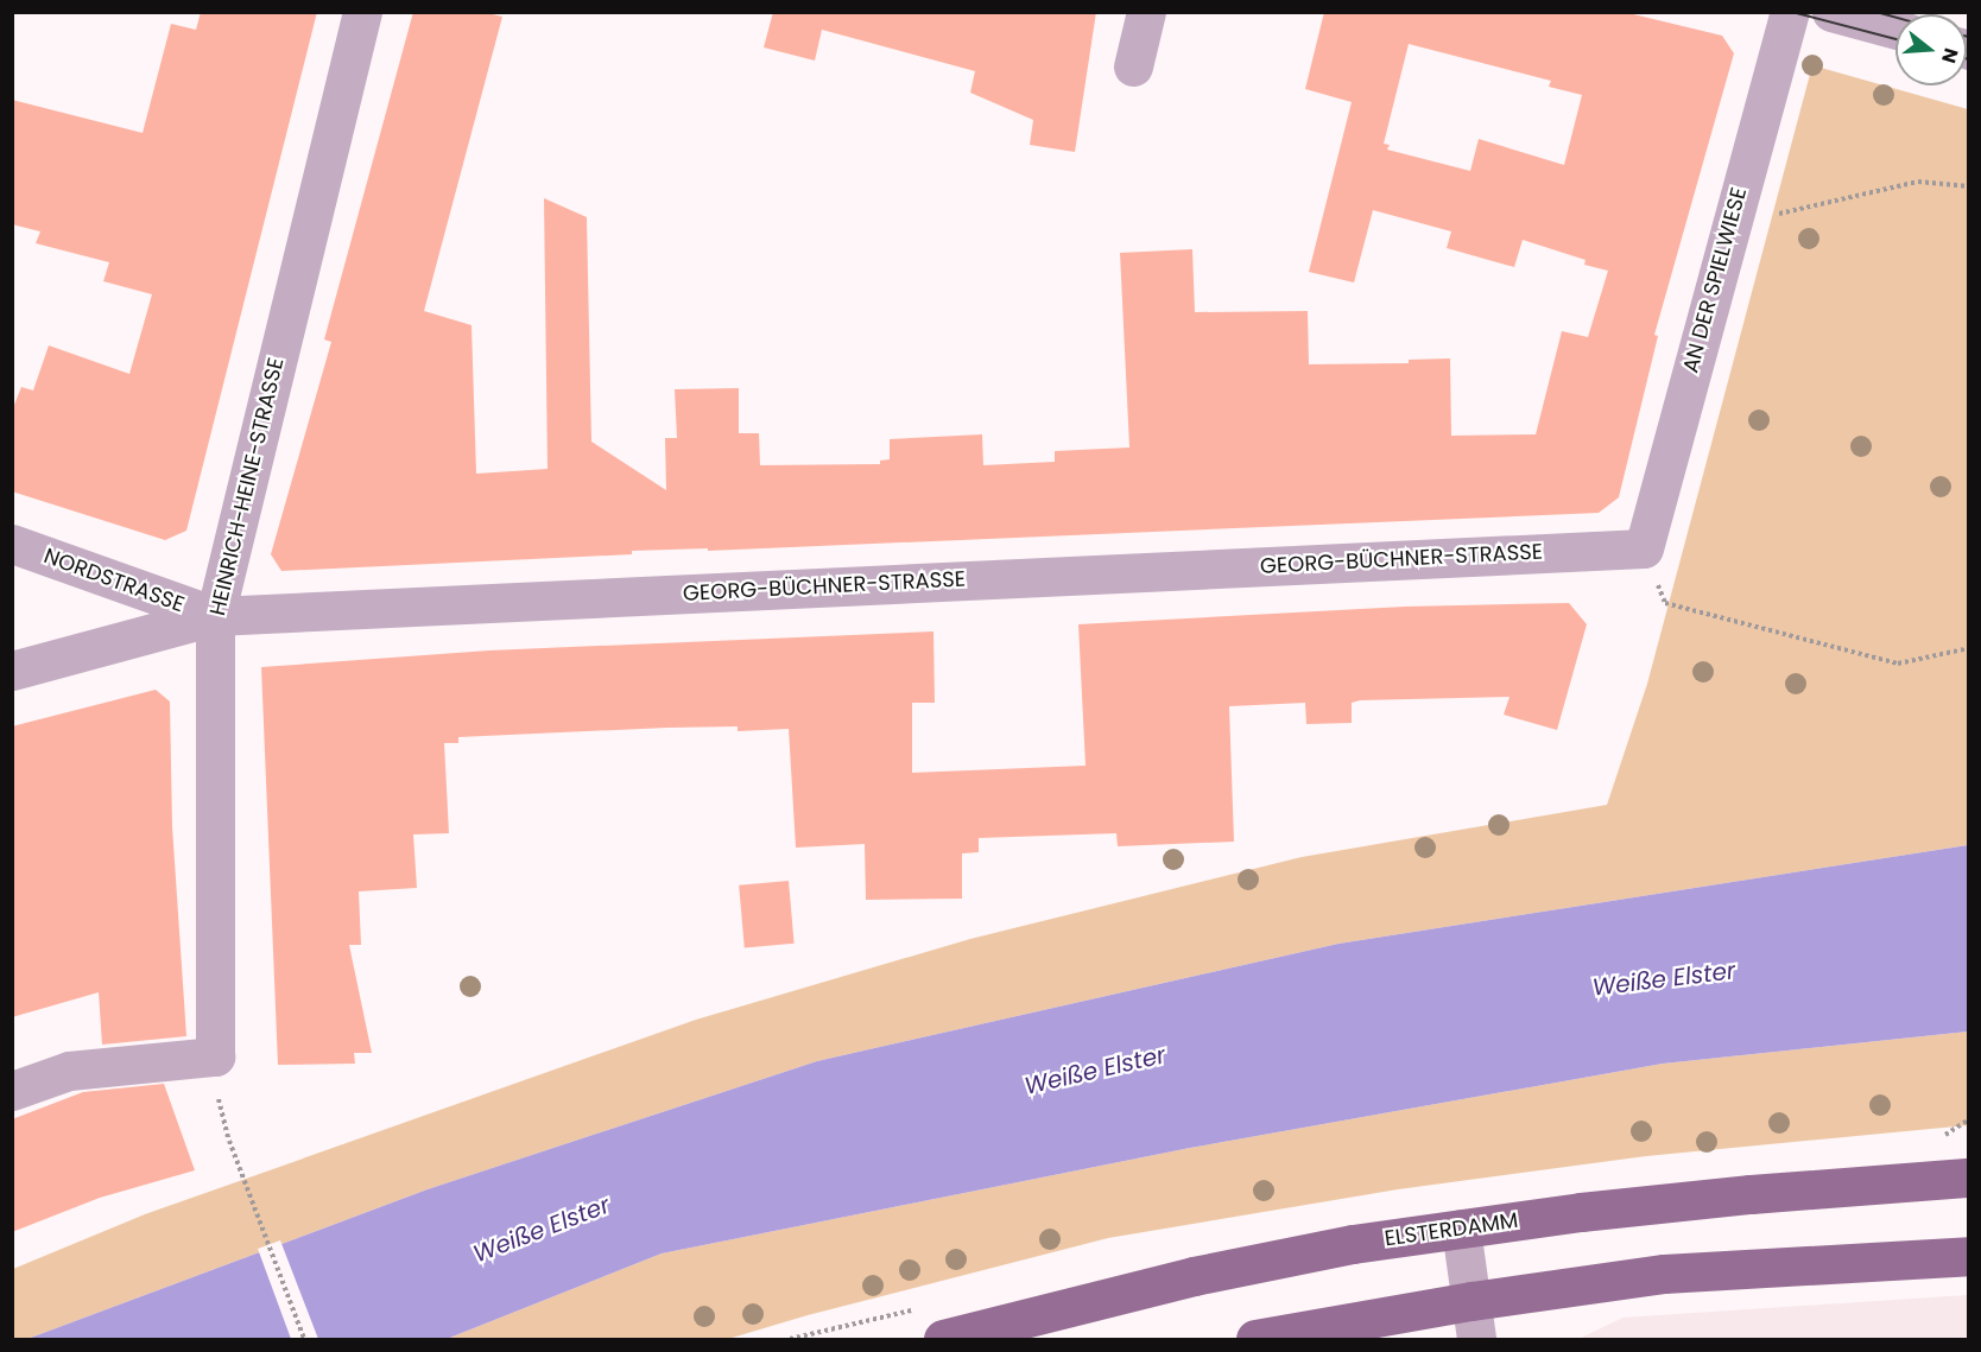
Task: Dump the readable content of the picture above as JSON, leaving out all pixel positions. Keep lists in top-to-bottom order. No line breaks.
{"streets":{"main road":["ELSTERDAMM"],"street":["AN DER SPIELWIESE","HEINRICH-HEINE-STRASSE","GEORG-BÜCHNER-STRASSE","NORDSTRASSE"]},"crossings":[["AN DER SPIELWIESE","GEORG-BÜCHNER-STRASSE"],["HEINRICH-HEINE-STRASSE","GEORG-BÜCHNER-STRASSE"],["HEINRICH-HEINE-STRASSE","NORDSTRASSE"],["GEORG-BÜCHNER-STRASSE","NORDSTRASSE"]],"water":["Weiße Elster"],"north":"right"}
